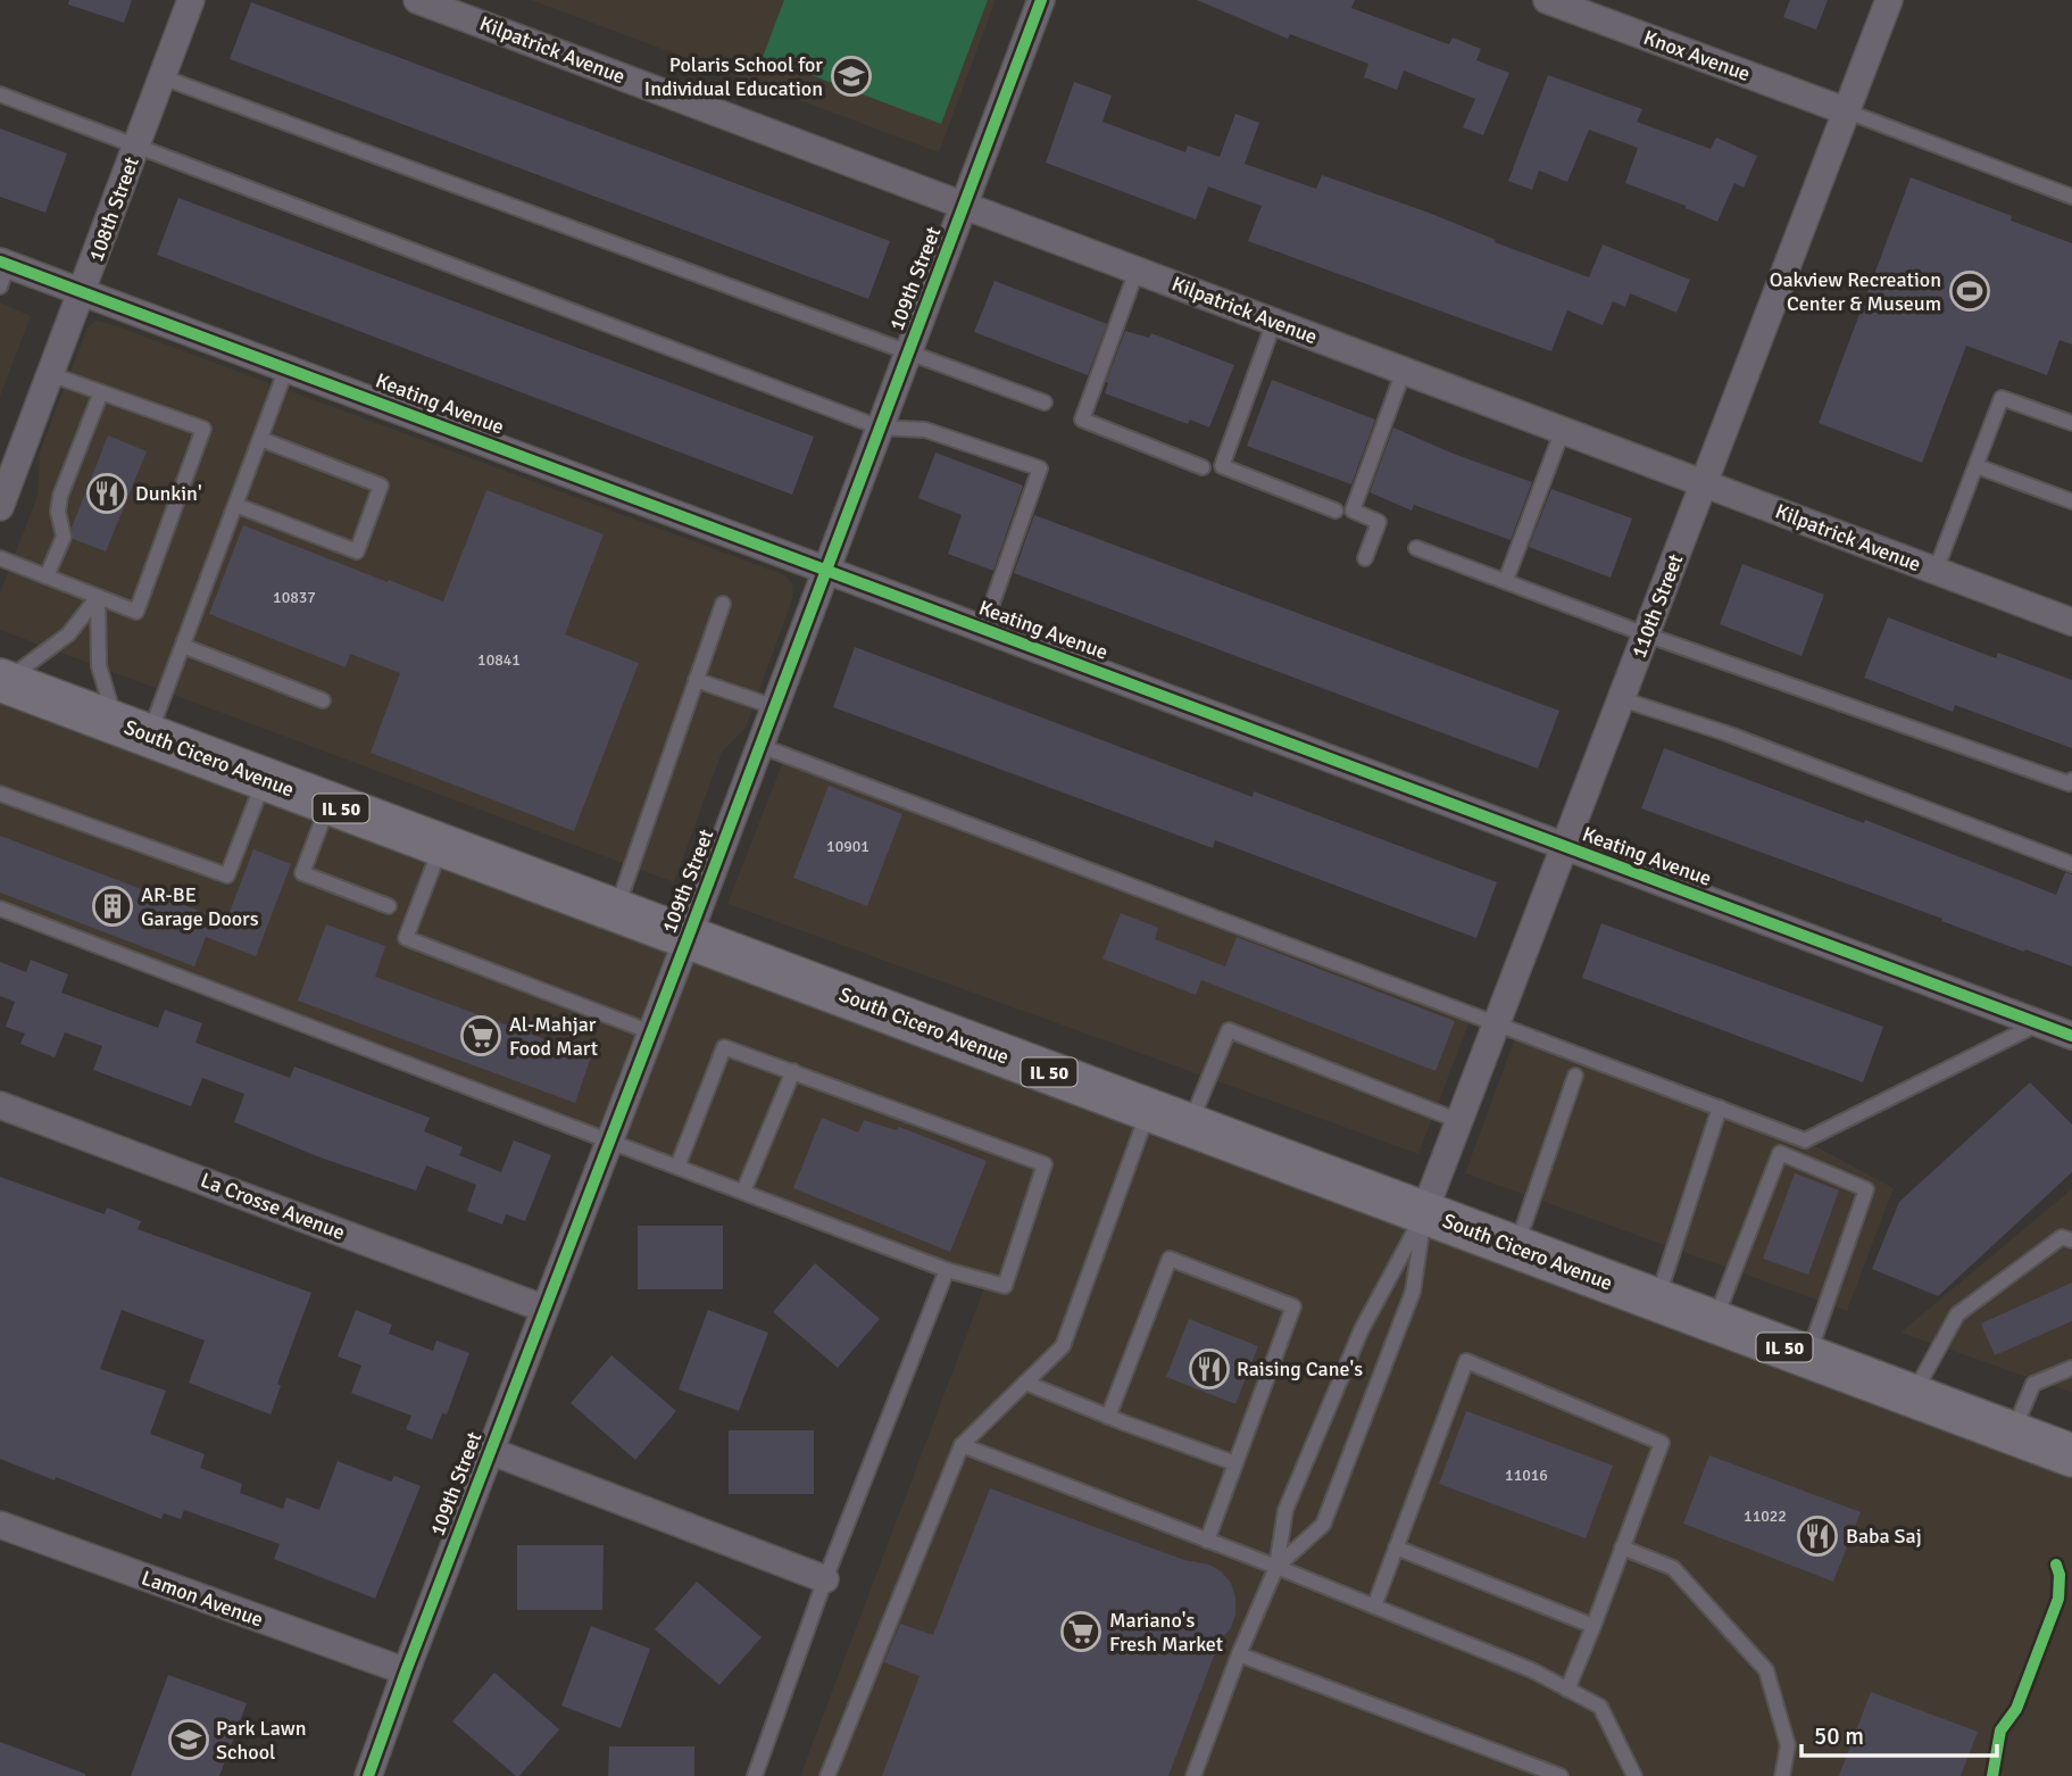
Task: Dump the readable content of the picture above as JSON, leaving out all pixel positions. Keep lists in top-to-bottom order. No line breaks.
{"streets":{"main road":["South Cicero Avenue","IL 50"],"street":["Kilpatrick Avenue","Knox Avenue","108th Street","109th Street","Keating Avenue","110th Street","La Crosse Avenue","Lamon Avenue"]},"crossings":[["Kilpatrick Avenue","109th Street"],["Kilpatrick Avenue","110th Street"],["Knox Avenue","110th Street"],["108th Street","Keating Avenue"],["109th Street","Keating Avenue"],["109th Street","South Cicero Avenue"],["109th Street","La Crosse Avenue"],["109th Street","Lamon Avenue"],["Keating Avenue","110th Street"],["110th Street","South Cicero Avenue"]],"places":{"school or university":["Polaris School for Individual Education","Park Lawn School"],"sports":["Oakview Recreation Center & Museum"],"restaurant":["Dunkin'","Raising Cane's","Baba Saj"],"building":["AR-BE Garage Doors"],"supermarket":["Al-Mahjar Food Mart","Mariano's Fresh Market"]},"house_numbers":["10837","10841","10901","11016","11022"],"scale_bar":"50 m"}
